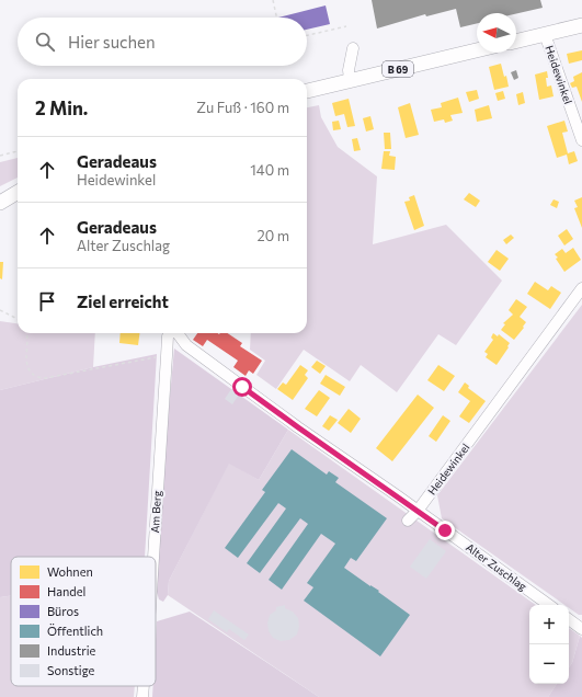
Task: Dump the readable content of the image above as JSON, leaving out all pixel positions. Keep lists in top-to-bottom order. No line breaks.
{"streets":{"main road":["B 69"],"street":["Heidewinkel","Am Berg","Alter Zuschlag"]},"crossings":[["Heidewinkel","Alter Zuschlag"]],"legend":["Wohnen","Handel","Büros","Öffentlich","Industrie","Sonstige"],"north":"left","page":{"search":"Hier suchen","heading":["2 Min.","Zu Fuß · 160 m"],"list":[["Geradeaus","Heidewinkel","140 m"],["Geradeaus","Alter Zuschlag","20 m"],"Ziel erreicht"],"map_buttons":["+","−"]}}
